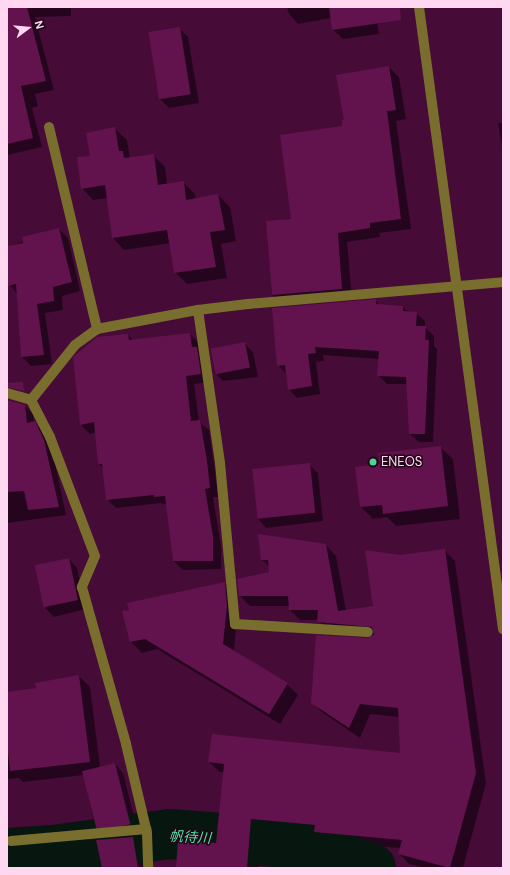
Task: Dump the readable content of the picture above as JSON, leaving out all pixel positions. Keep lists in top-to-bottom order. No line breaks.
{"water":["帆待川"],"places":["ENEOS"],"north":"right"}
